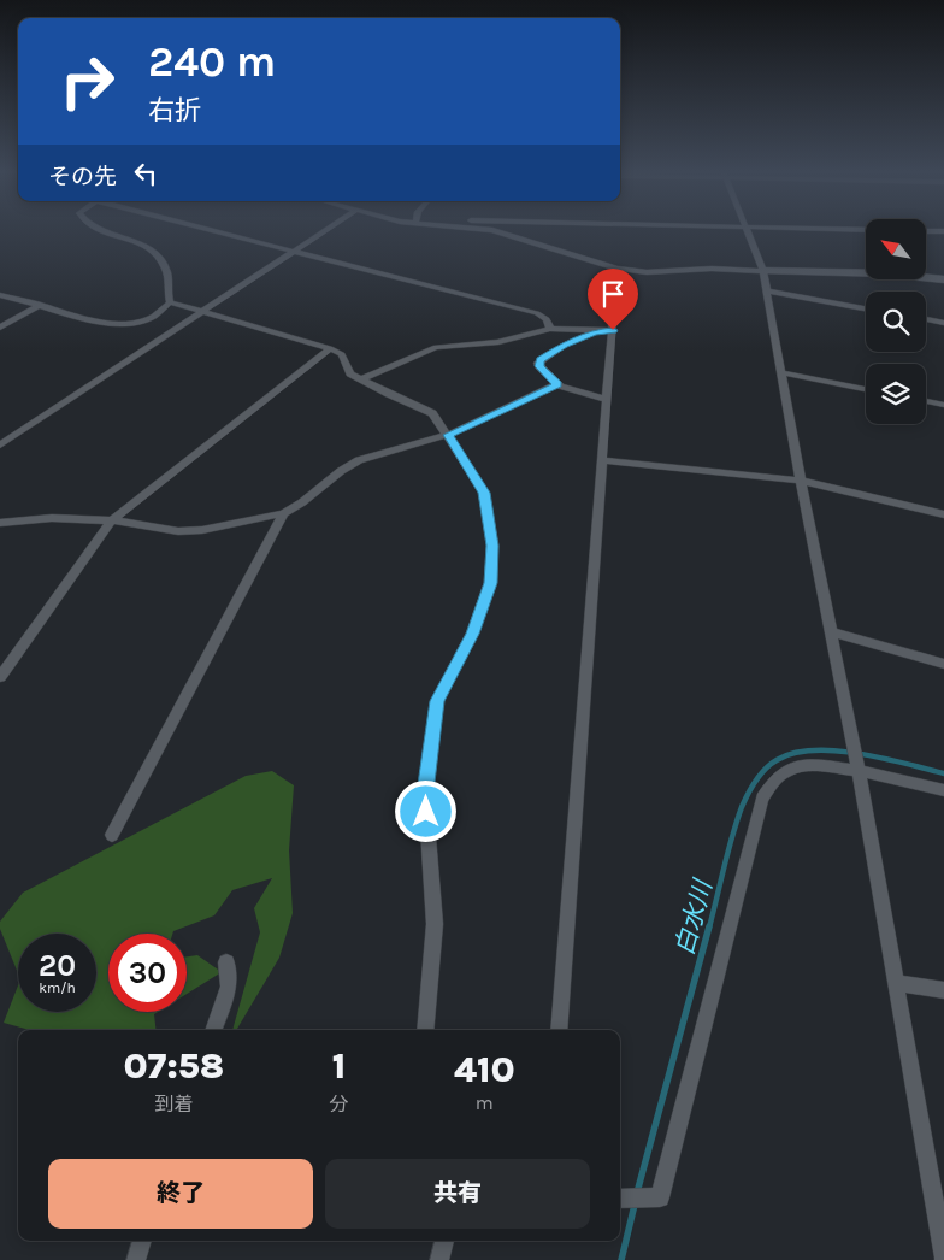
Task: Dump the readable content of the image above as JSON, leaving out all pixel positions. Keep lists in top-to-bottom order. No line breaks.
{"water":["白水川"],"north":"top left","page":{"turn":["240 m","右折"],"then":"その先","speed":"20 km/h","limit":"30","eta":["07:58","到着","1","分","410","m"],"buttons":["終了","共有"]}}
